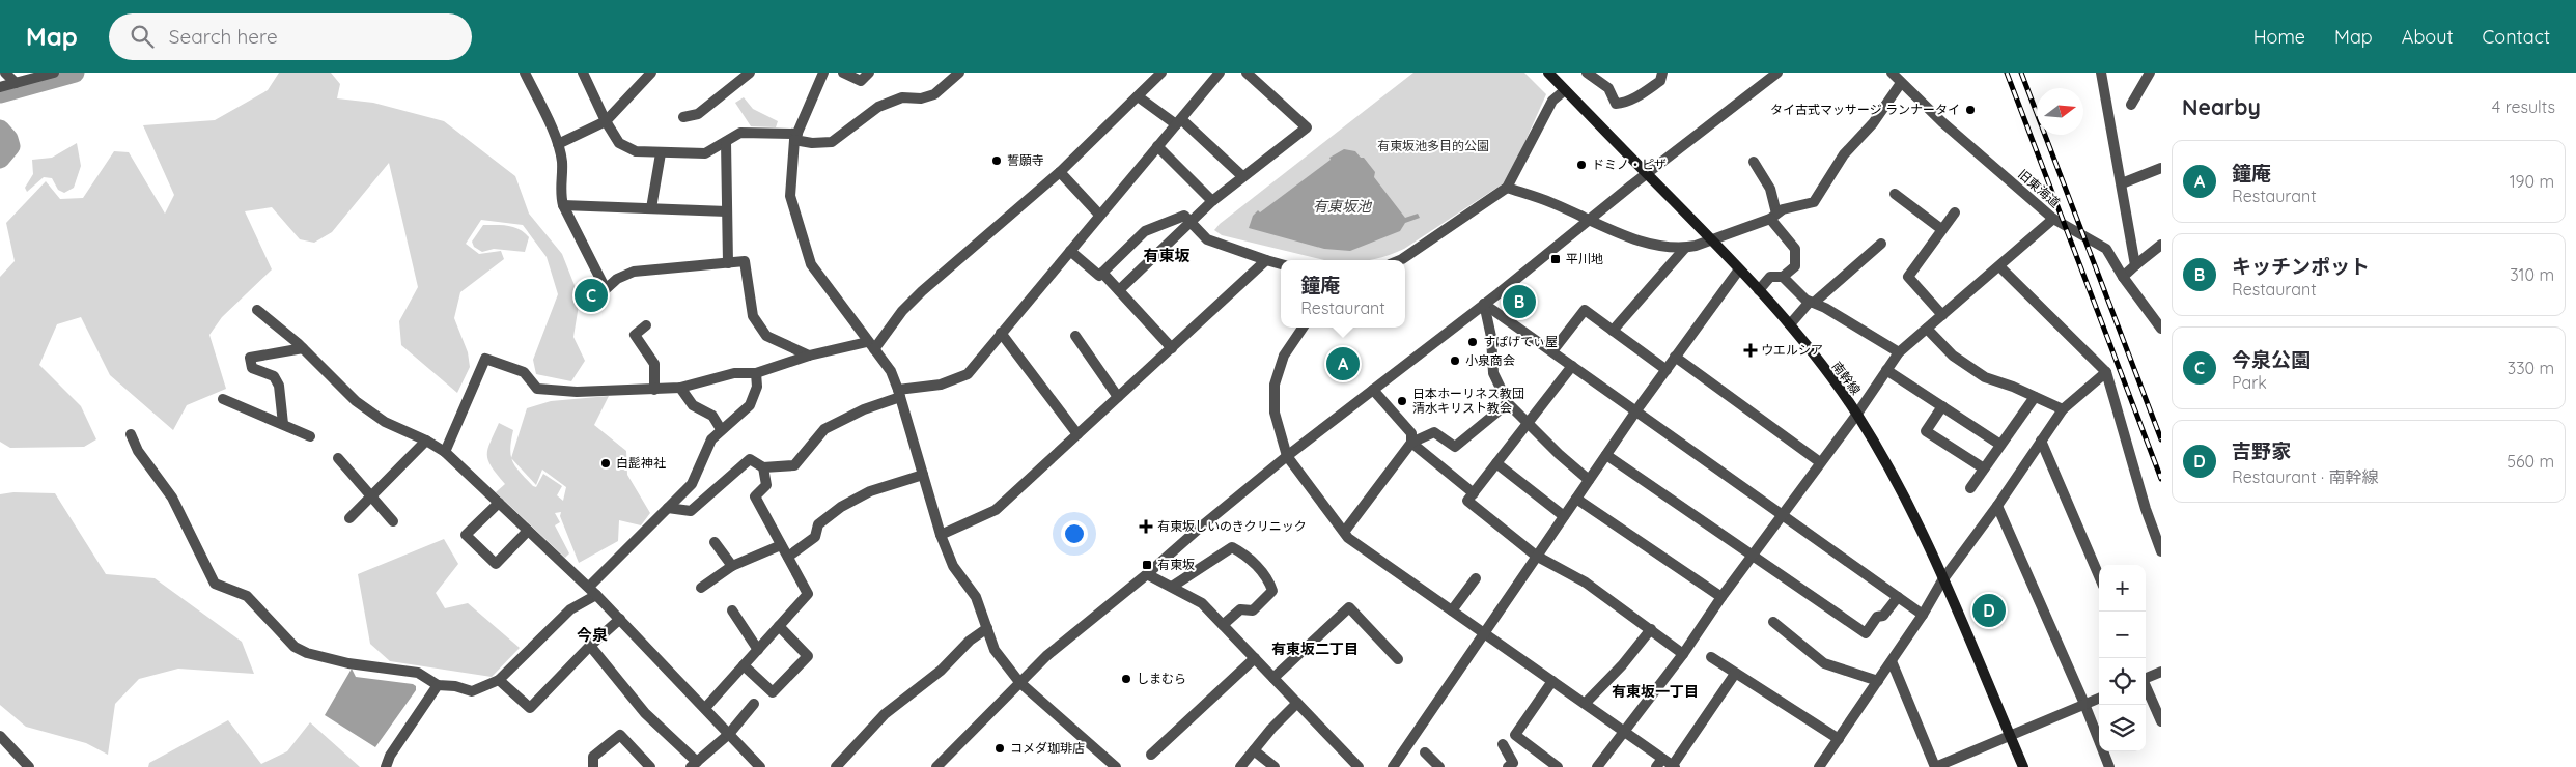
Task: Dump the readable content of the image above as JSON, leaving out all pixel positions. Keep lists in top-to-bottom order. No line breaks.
{"streets":{"main road":["南幹線"],"street":["旧東海道"]},"districts":["有東坂","今泉","有東坂二丁目","有東坂一丁目"],"water":["有東坂池"],"parks":["有東坂池多目的公園"],"places":{"other":["タイ古式マッサージ ランナータイ","誓願寺","ドミノ・ピザ","すぱげてぃ屋","小泉商会","日本ホーリネス教団 清水キリスト教会","白髭神社","しまむら","コメダ珈琲店"],"transit":["平川地","有東坂"],"health":["ウエルシア","有東坂しいのきクリニック"]},"north":"right","page":{"header":"Map","search":"Search here","nav":["Home","Map","About","Contact"],"heading":["Nearby","4 results"],"list":[{"mark":"A","name":"鐘庵","note":"Restaurant","value":"190 m"},{"mark":"B","name":"キッチンポット","note":"Restaurant","value":"310 m"},{"mark":"C","name":"今泉公園","note":"Park","value":"330 m"},{"mark":"D","name":"吉野家","note":"Restaurant · 南幹線","value":"560 m"}],"popup":["鐘庵","Restaurant"],"pins":["C","B","A","D"],"map_buttons":["+","−"]}}
